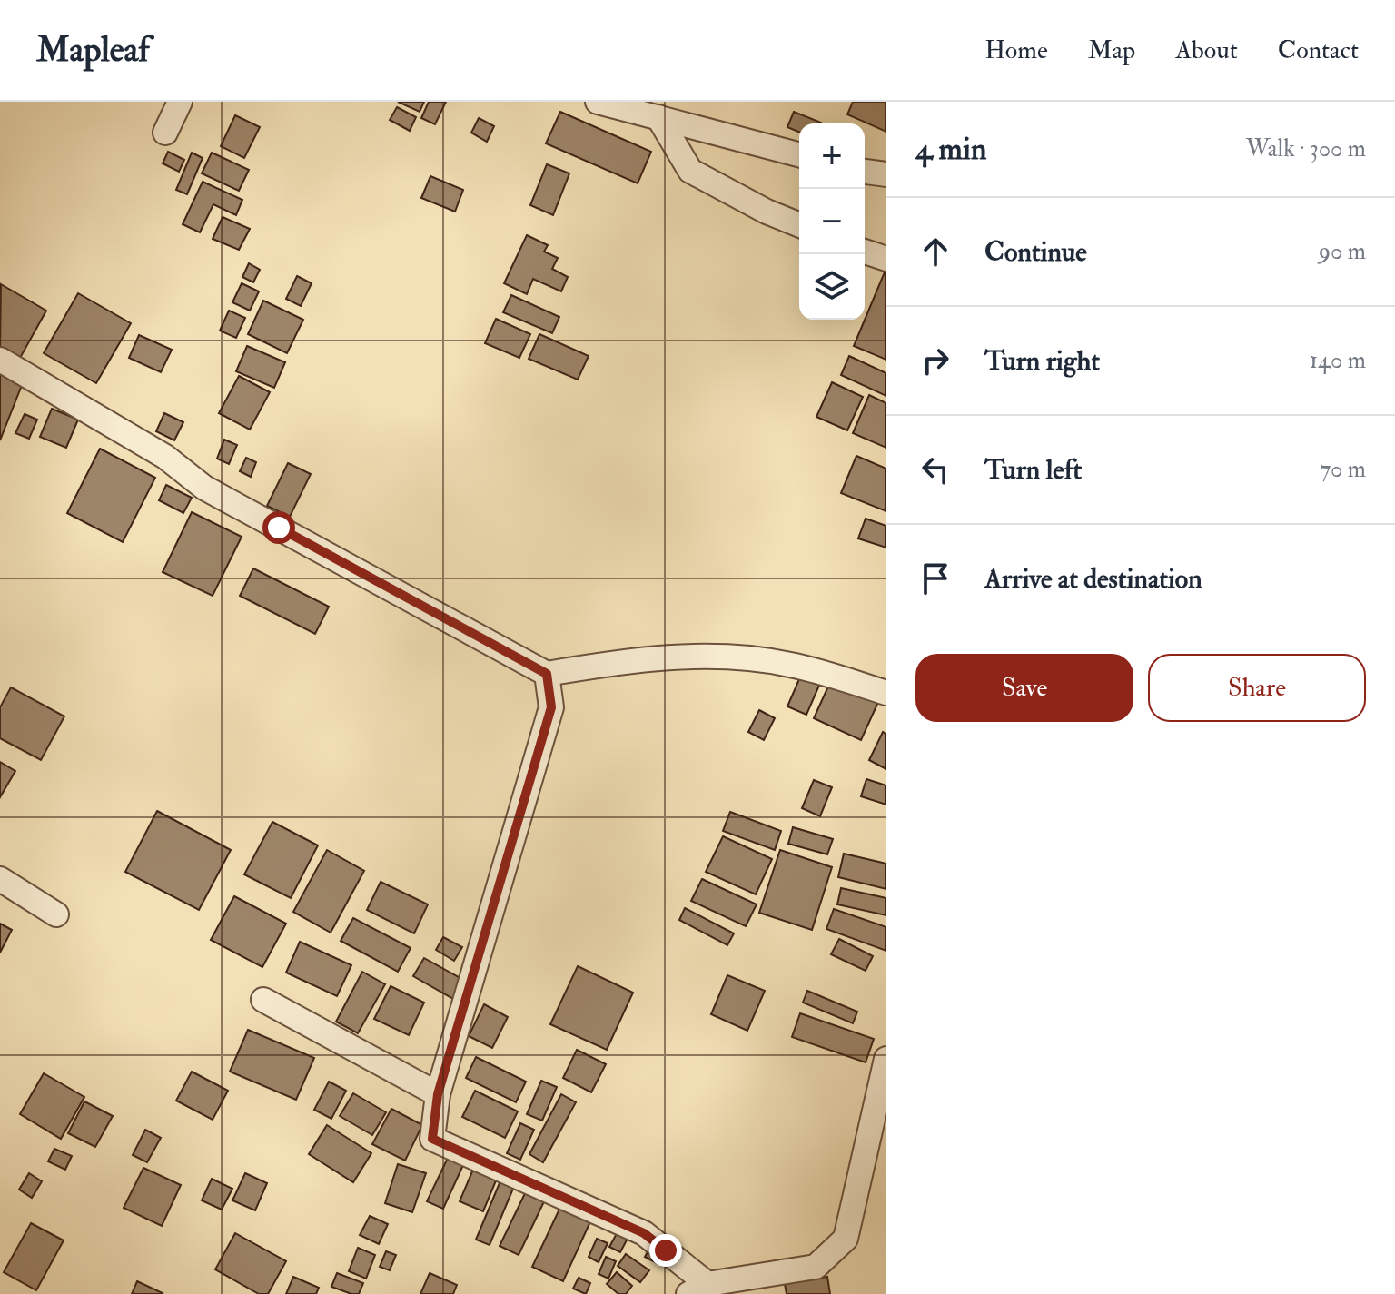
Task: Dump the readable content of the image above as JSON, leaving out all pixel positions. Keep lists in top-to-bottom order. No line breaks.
{"page":{"header":"Mapleaf","nav":["Home","Map","About","Contact"],"heading":["4 min","Walk · 300 m"],"map_buttons":["+","−"],"list":[["Continue","90 m"],["Turn right","140 m"],["Turn left","70 m"],"Arrive at destination"],"buttons":["Save","Share"]}}
